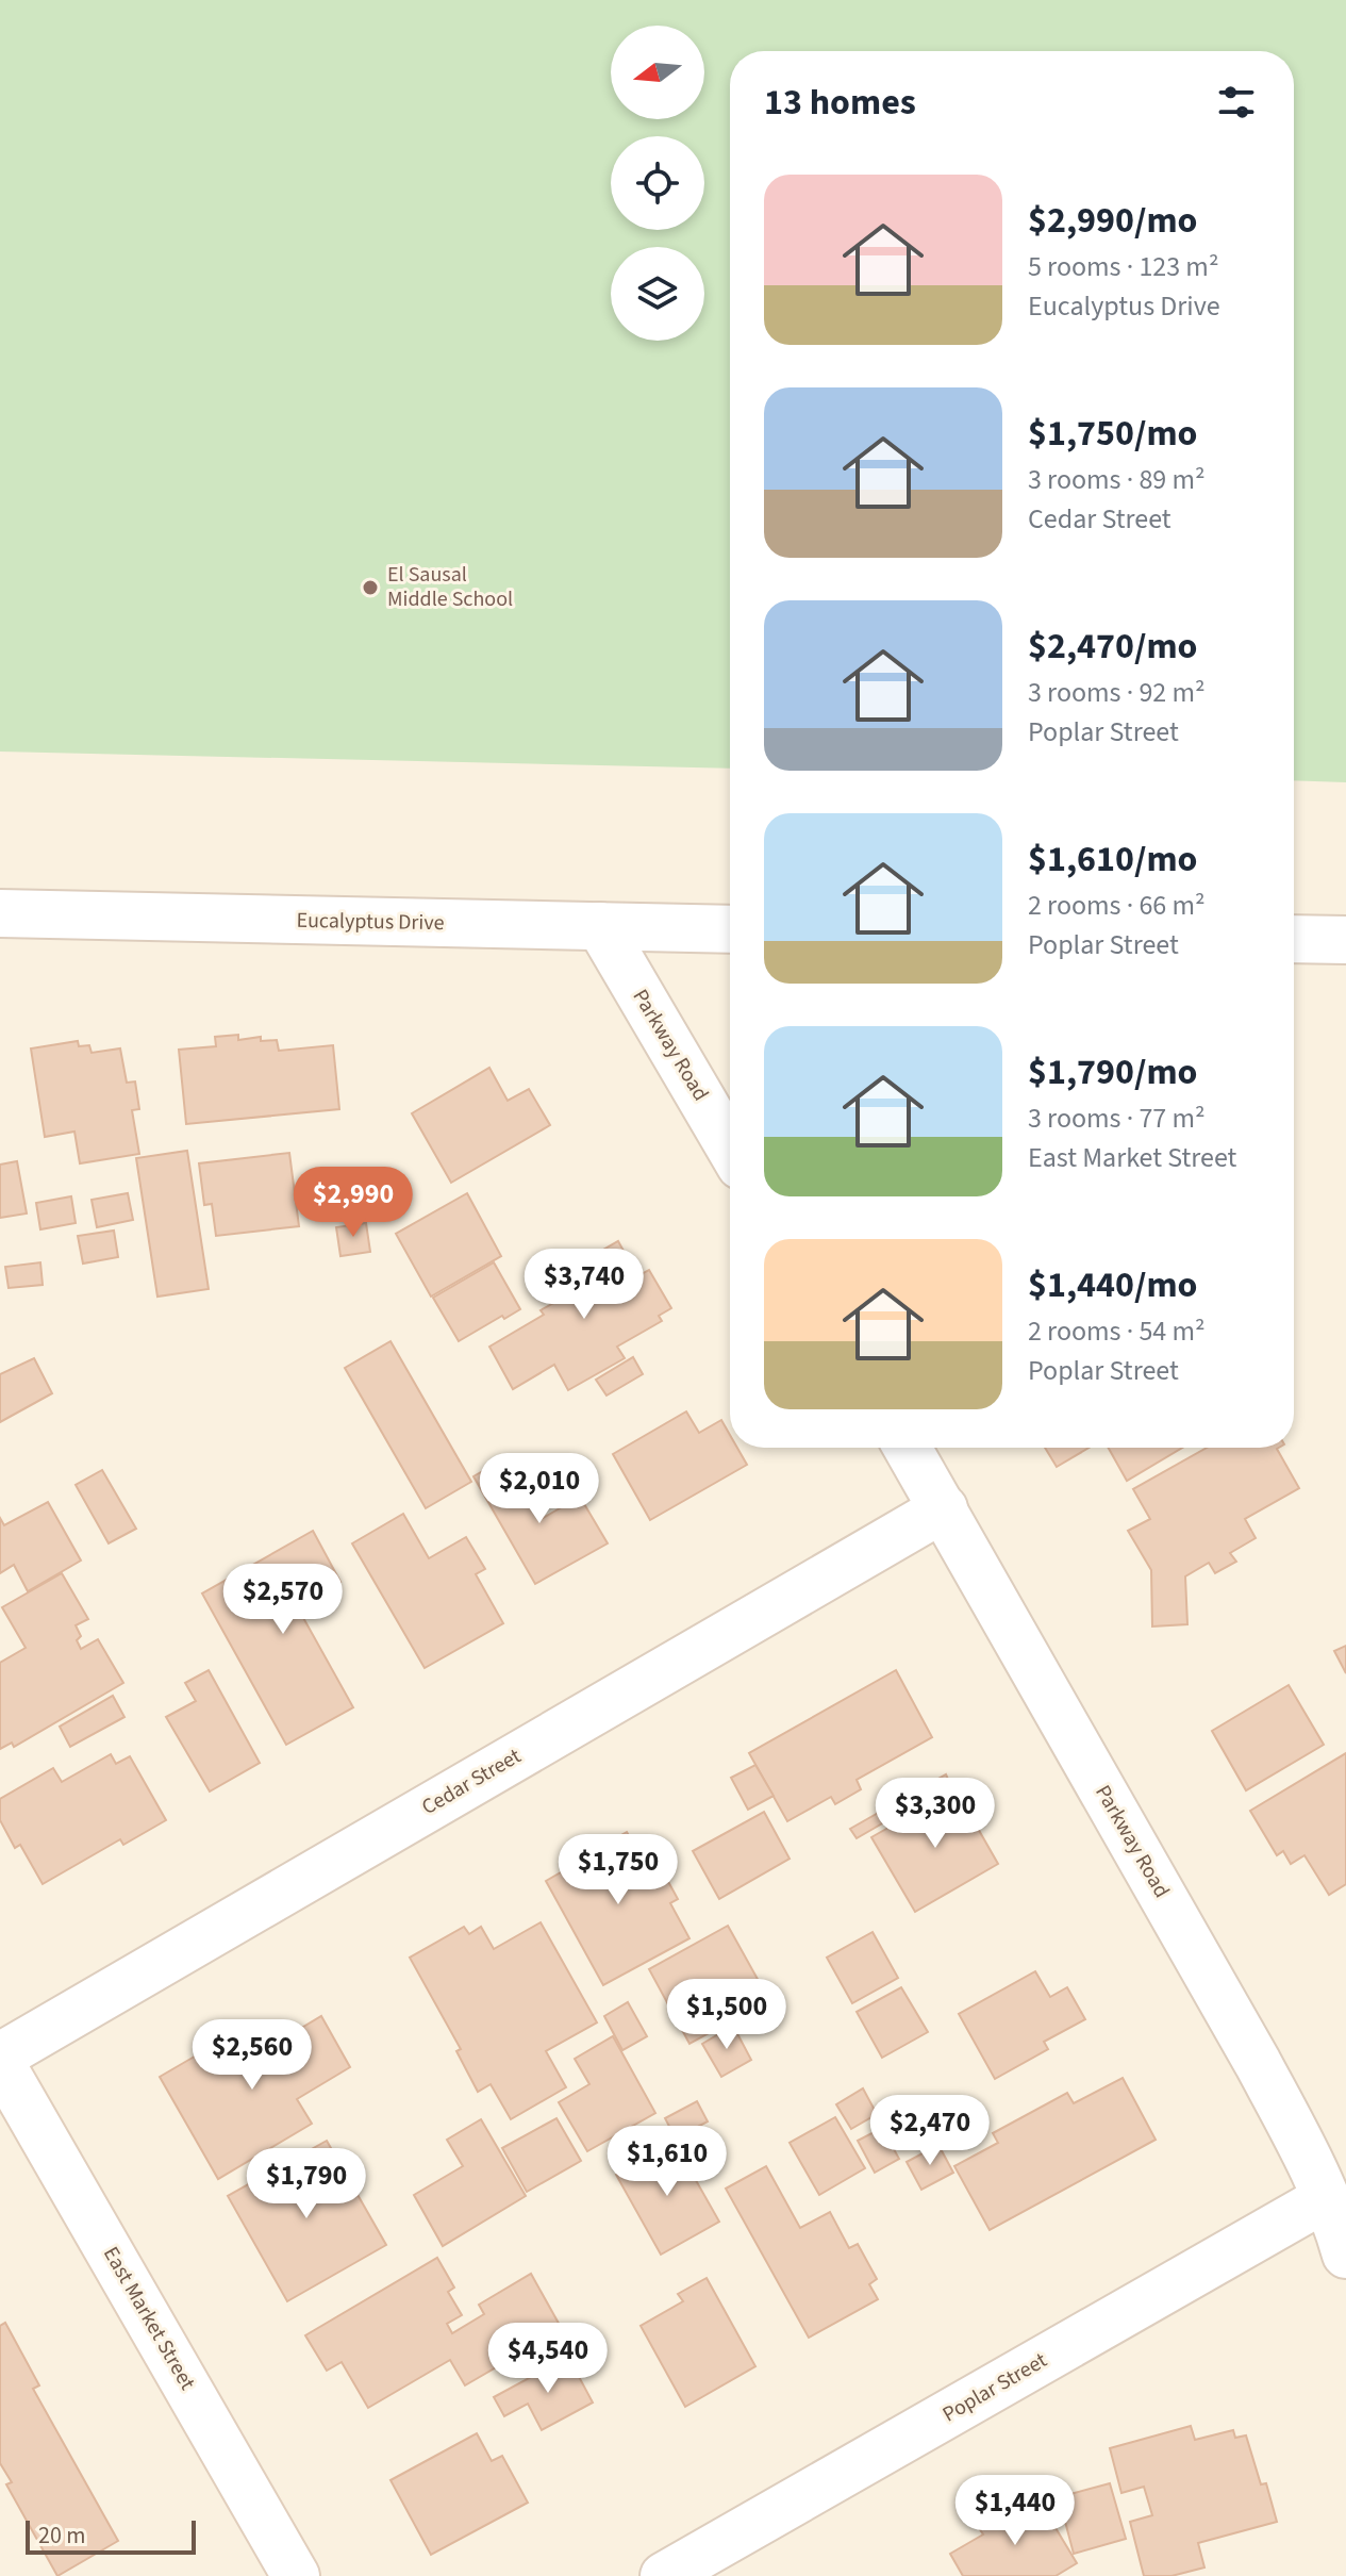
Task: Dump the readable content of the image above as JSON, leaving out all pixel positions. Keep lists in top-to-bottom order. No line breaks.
{"streets":{"street":["Eucalyptus Drive","Parkway Road","Cedar Street","East Market Street","Poplar Street"]},"crossings":[["Eucalyptus Drive","Parkway Road"],["Parkway Road","Cedar Street"],["Parkway Road","Poplar Street"],["Cedar Street","East Market Street"]],"places":["El Sausal Middle School"],"scale_bar":"20 m","north":"left","page":{"heading":"13 homes","list":[{"name":"$2,990/mo","note":"5 rooms · 123 m² · Eucalyptus Drive"},{"name":"$1,750/mo","note":"3 rooms · 89 m² · Cedar Street"},{"name":"$2,470/mo","note":"3 rooms · 92 m² · Poplar Street"},{"name":"$1,610/mo","note":"2 rooms · 66 m² · Poplar Street"},{"name":"$1,790/mo","note":"3 rooms · 77 m² · East Market Street"},{"name":"$1,440/mo","note":"2 rooms · 54 m² · Poplar Street"}],"price":["$2,990","$3,740","$2,010","$2,570","$3,300","$1,750","$1,500","$2,560","$2,470","$1,610","$1,790","$4,540","$1,440"],"scale":"20 m"}}
